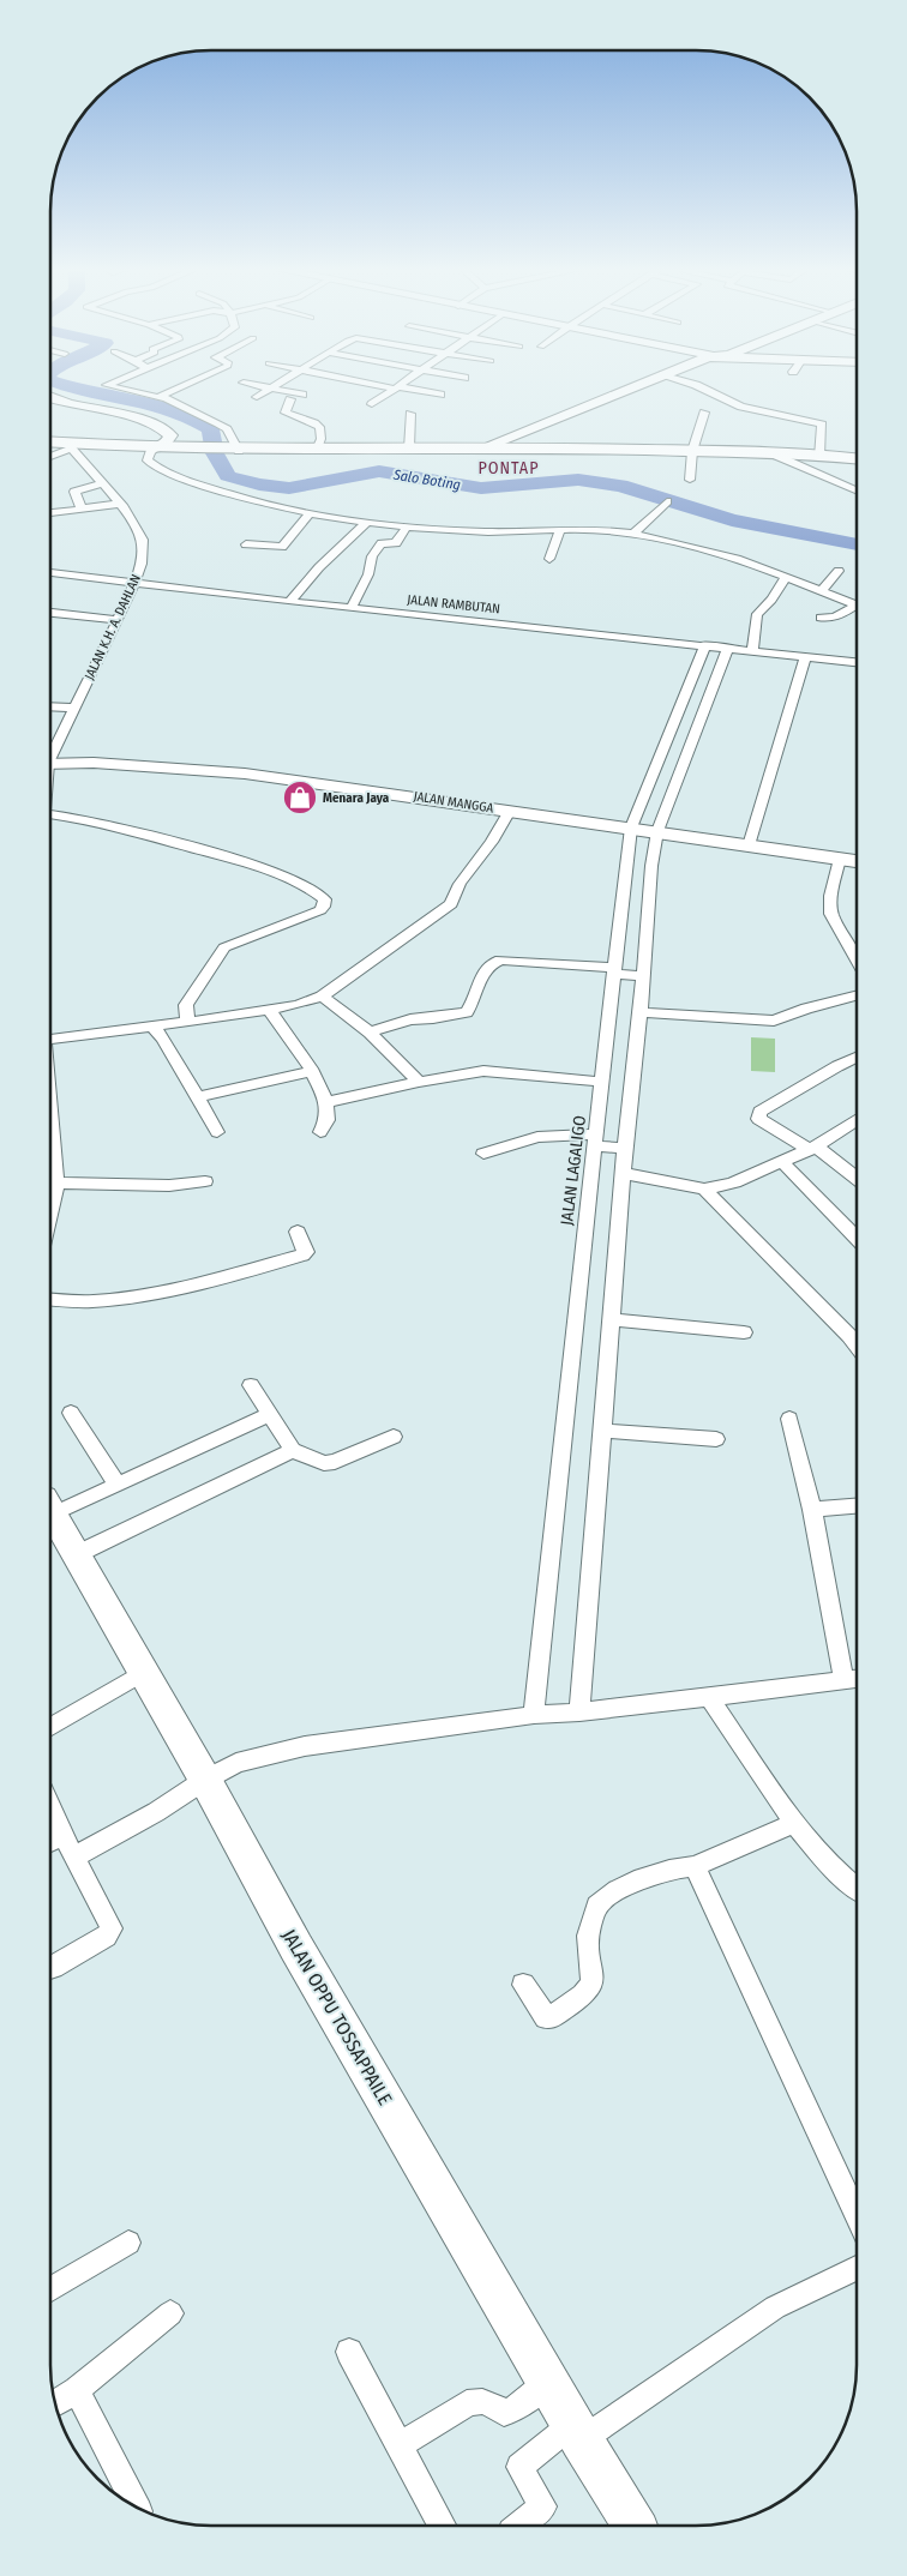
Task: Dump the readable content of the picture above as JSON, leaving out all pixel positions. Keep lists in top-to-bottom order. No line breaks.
{"streets":{"main road":["JALAN OPPU TOSSAPPAILE"],"street":["JALAN RAMBUTAN","JALAN K.H. A. DAHLAN","JALAN MANGGA","JALAN LAGALIGO"]},"crossings":[["JALAN RAMBUTAN","JALAN K.H. A. DAHLAN"],["JALAN RAMBUTAN","JALAN LAGALIGO"],["JALAN MANGGA","JALAN LAGALIGO"]],"districts":["PONTAP"],"water":["Salo Boting"],"places":{"shop":["Menara Jaya"]}}
